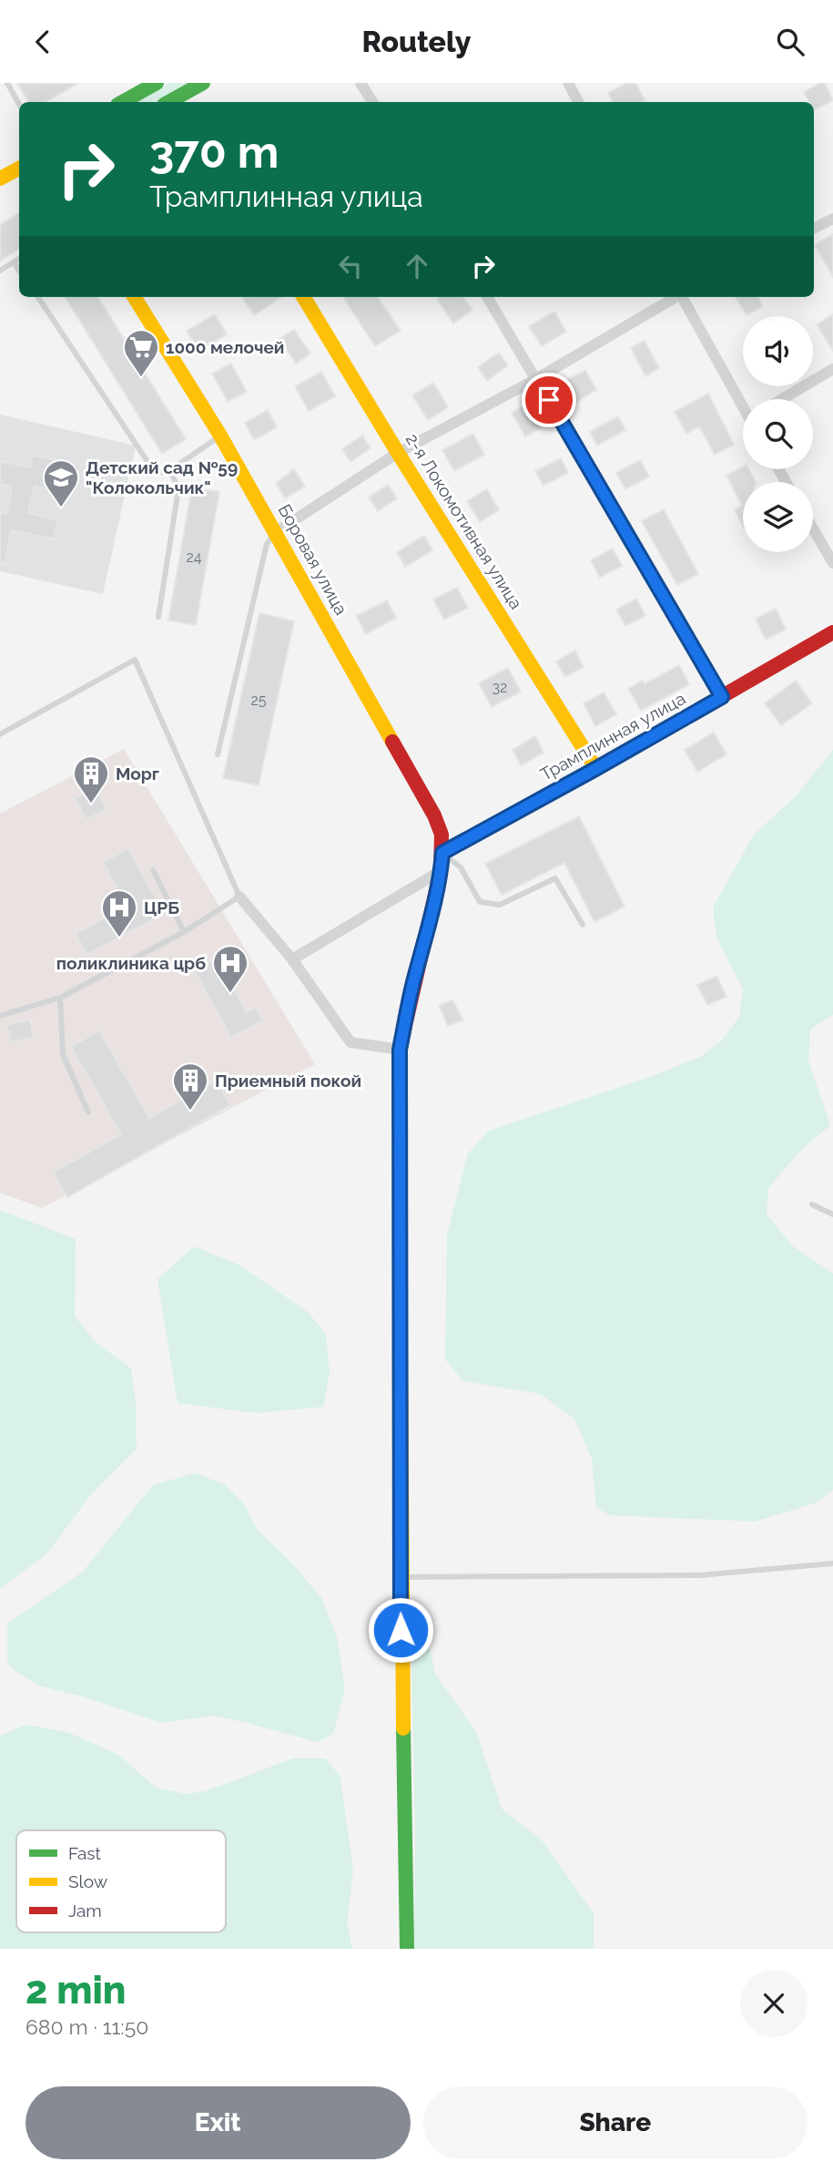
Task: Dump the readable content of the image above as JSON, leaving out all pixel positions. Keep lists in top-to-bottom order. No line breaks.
{"streets":{"street":["2-я Локомотивная улица","Боровая улица","Трамплинная улица"]},"crossings":[["2-я Локомотивная улица","Трамплинная улица"],["Боровая улица","Трамплинная улица"]],"places":{"supermarket":["1000 мелочей"],"school or university":["Детский сад №59 \"Колокольчик\""],"building":["Морг","Приемный покой"],"hospital":["ЦРБ","поликлиника црб"]},"house_numbers":["24","32","25"],"legend":["Fast","Slow","Jam"],"page":{"header":"Routely","turn":["370 m","Трамплинная улица"],"heading":["2 min","680 m · 11:50"],"buttons":["Exit","Share"]}}
